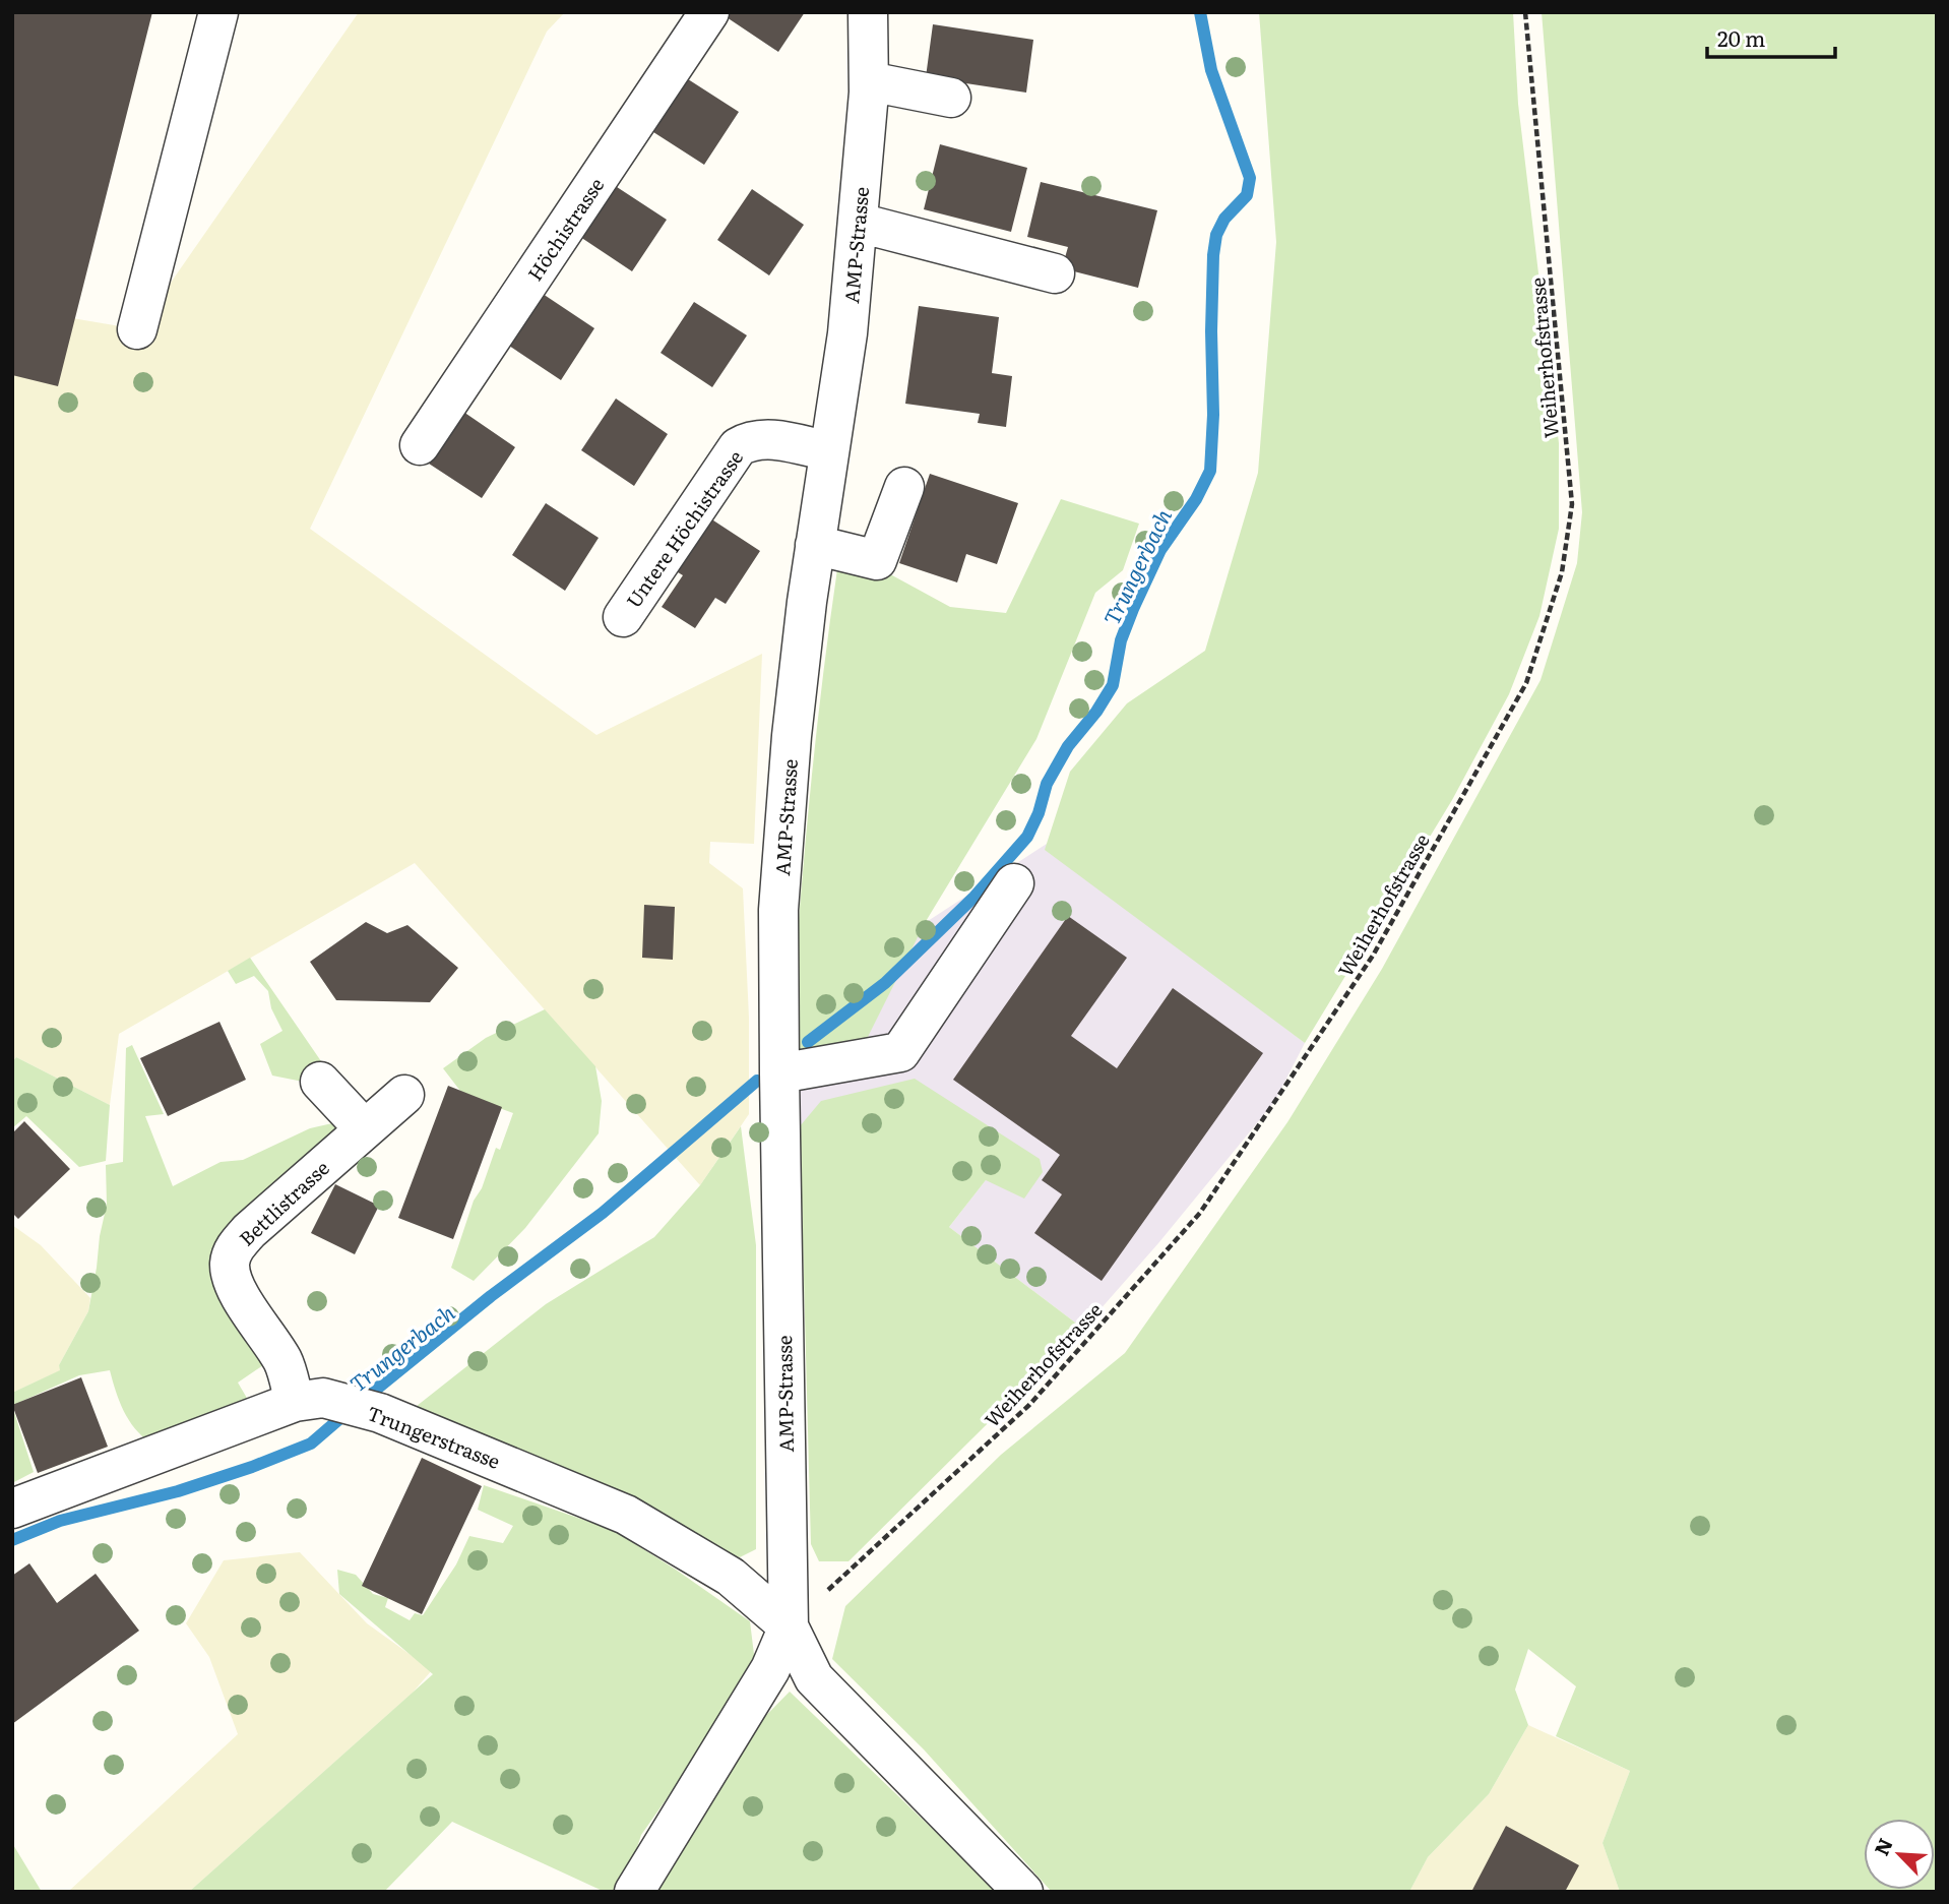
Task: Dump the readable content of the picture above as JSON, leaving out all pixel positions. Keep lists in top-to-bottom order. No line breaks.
{"streets":{"street":["Höchistrasse","AMP-Strasse","Untere Höchistrasse","Bettlistrasse","Trungerstrasse"],"path":["Weiherhofstrasse"]},"crossings":[["AMP-Strasse","Weiherhofstrasse"],["AMP-Strasse","Untere Höchistrasse"],["AMP-Strasse","Trungerstrasse"],["Weiherhofstrasse","Trungerstrasse"],["Bettlistrasse","Trungerstrasse"]],"water":["Trungerbach"],"scale_bar":"20 m","north":"top left"}
